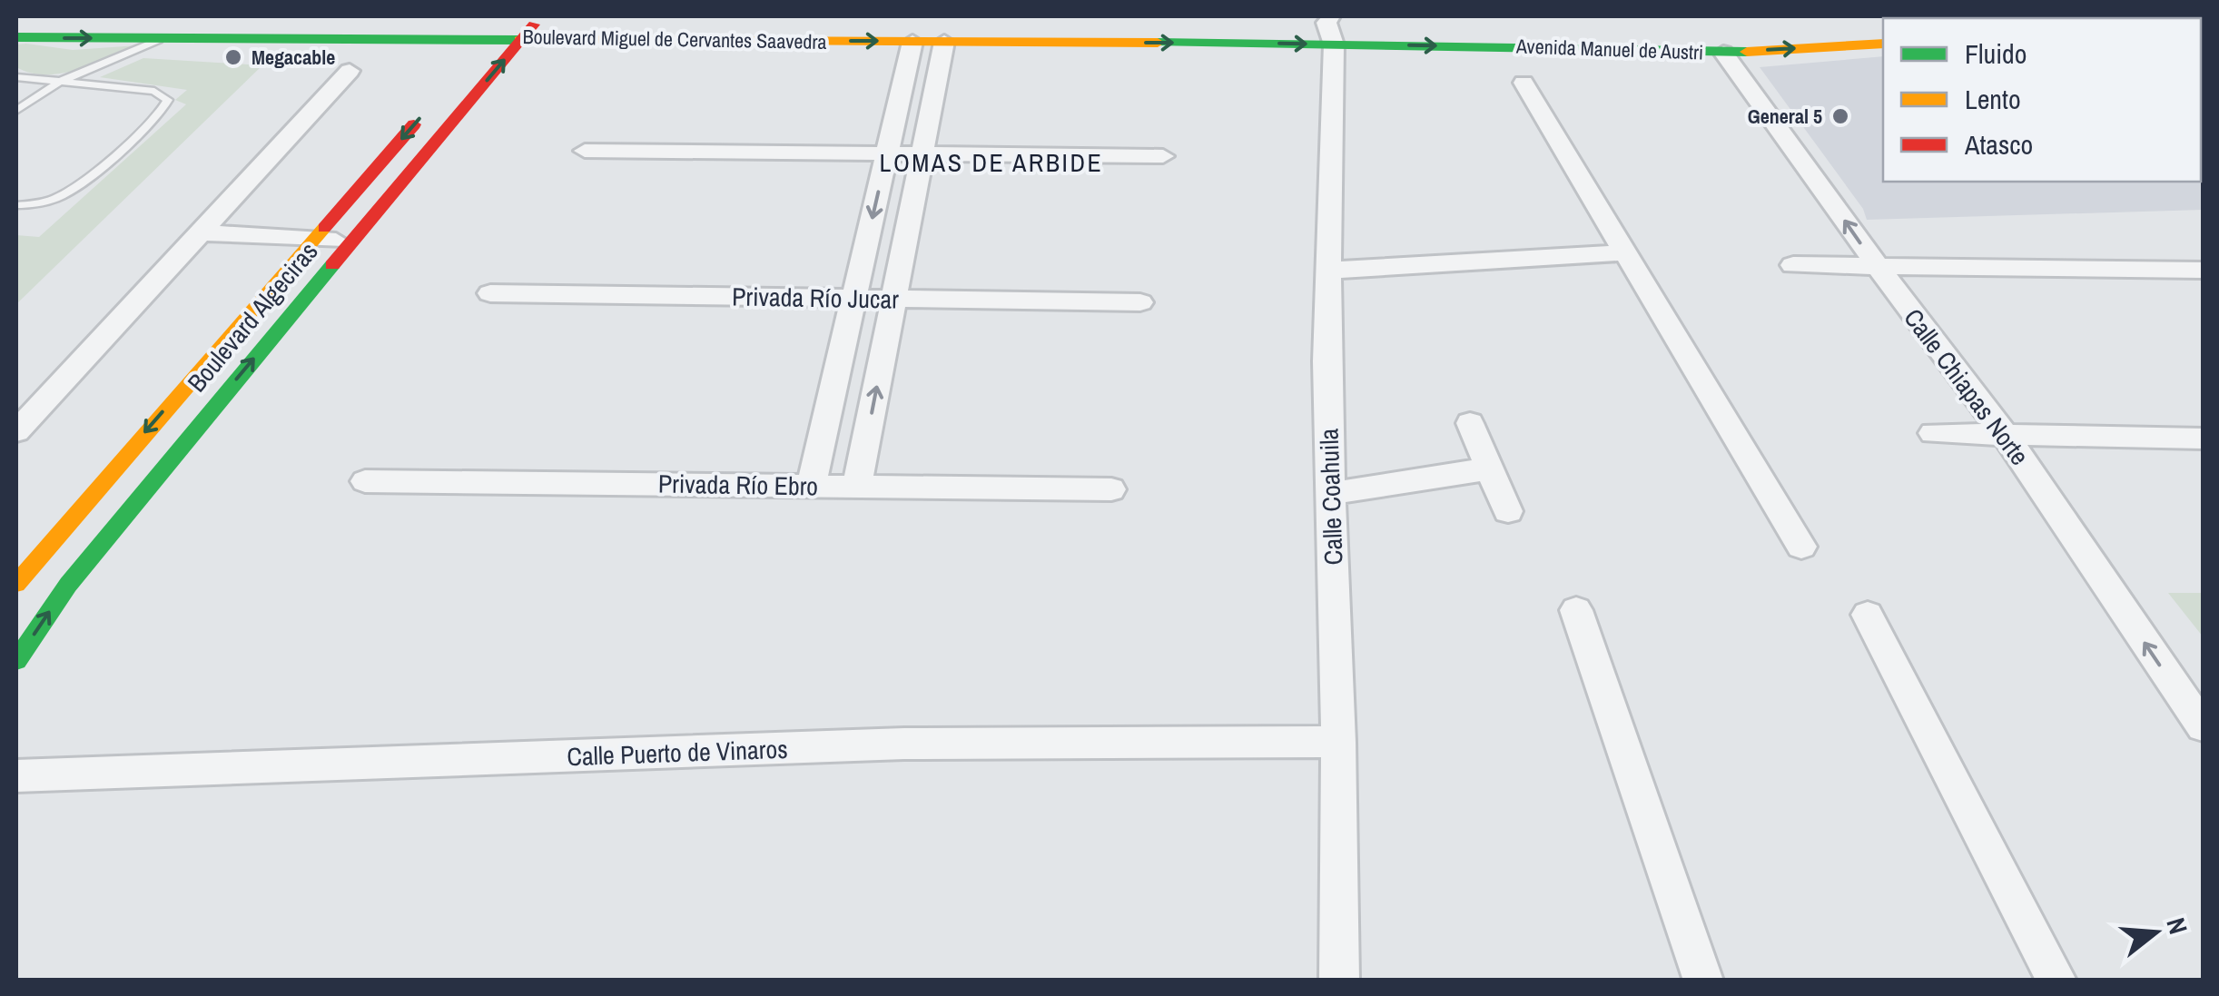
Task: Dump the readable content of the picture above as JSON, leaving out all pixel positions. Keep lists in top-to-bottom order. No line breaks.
{"streets":{"main road":["Boulevard Miguel de Cervantes Saavedra","Avenida Manuel de Austri","Boulevard Algeciras"],"street":["Privada Río Jucar","Calle Chiapas Norte","Privada Río Ebro","Calle Coahuila","Calle Puerto de Vinaros"]},"crossings":[["Boulevard Miguel de Cervantes Saavedra","Avenida Manuel de Austri"],["Boulevard Miguel de Cervantes Saavedra","Boulevard Algeciras"],["Boulevard Miguel de Cervantes Saavedra","Calle Coahuila"],["Avenida Manuel de Austri","Calle Chiapas Norte"],["Avenida Manuel de Austri","Calle Coahuila"],["Calle Coahuila","Calle Puerto de Vinaros"]],"one_way":["Boulevard Miguel de Cervantes Saavedra","Avenida Manuel de Austri"],"districts":["LOMAS DE ARBIDE"],"places":["Megacable","General 5"],"legend":["Fluido","Lento","Atasco"],"north":"right"}
